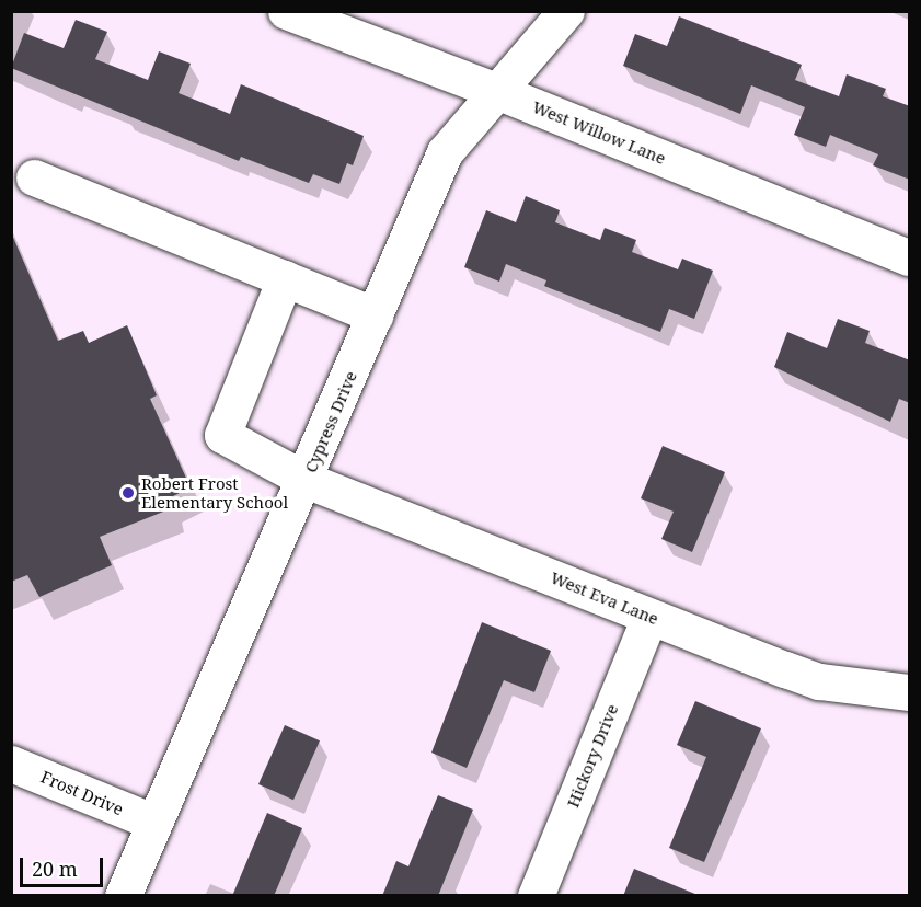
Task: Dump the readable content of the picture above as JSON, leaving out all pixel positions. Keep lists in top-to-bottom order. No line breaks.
{"streets":{"street":["West Willow Lane","Cypress Drive","West Eva Lane","Hickory Drive","Frost Drive"]},"crossings":[["West Willow Lane","Cypress Drive"],["Cypress Drive","West Eva Lane"],["Cypress Drive","Frost Drive"],["West Eva Lane","Hickory Drive"]],"places":["Robert Frost Elementary School"],"scale_bar":"20 m"}
